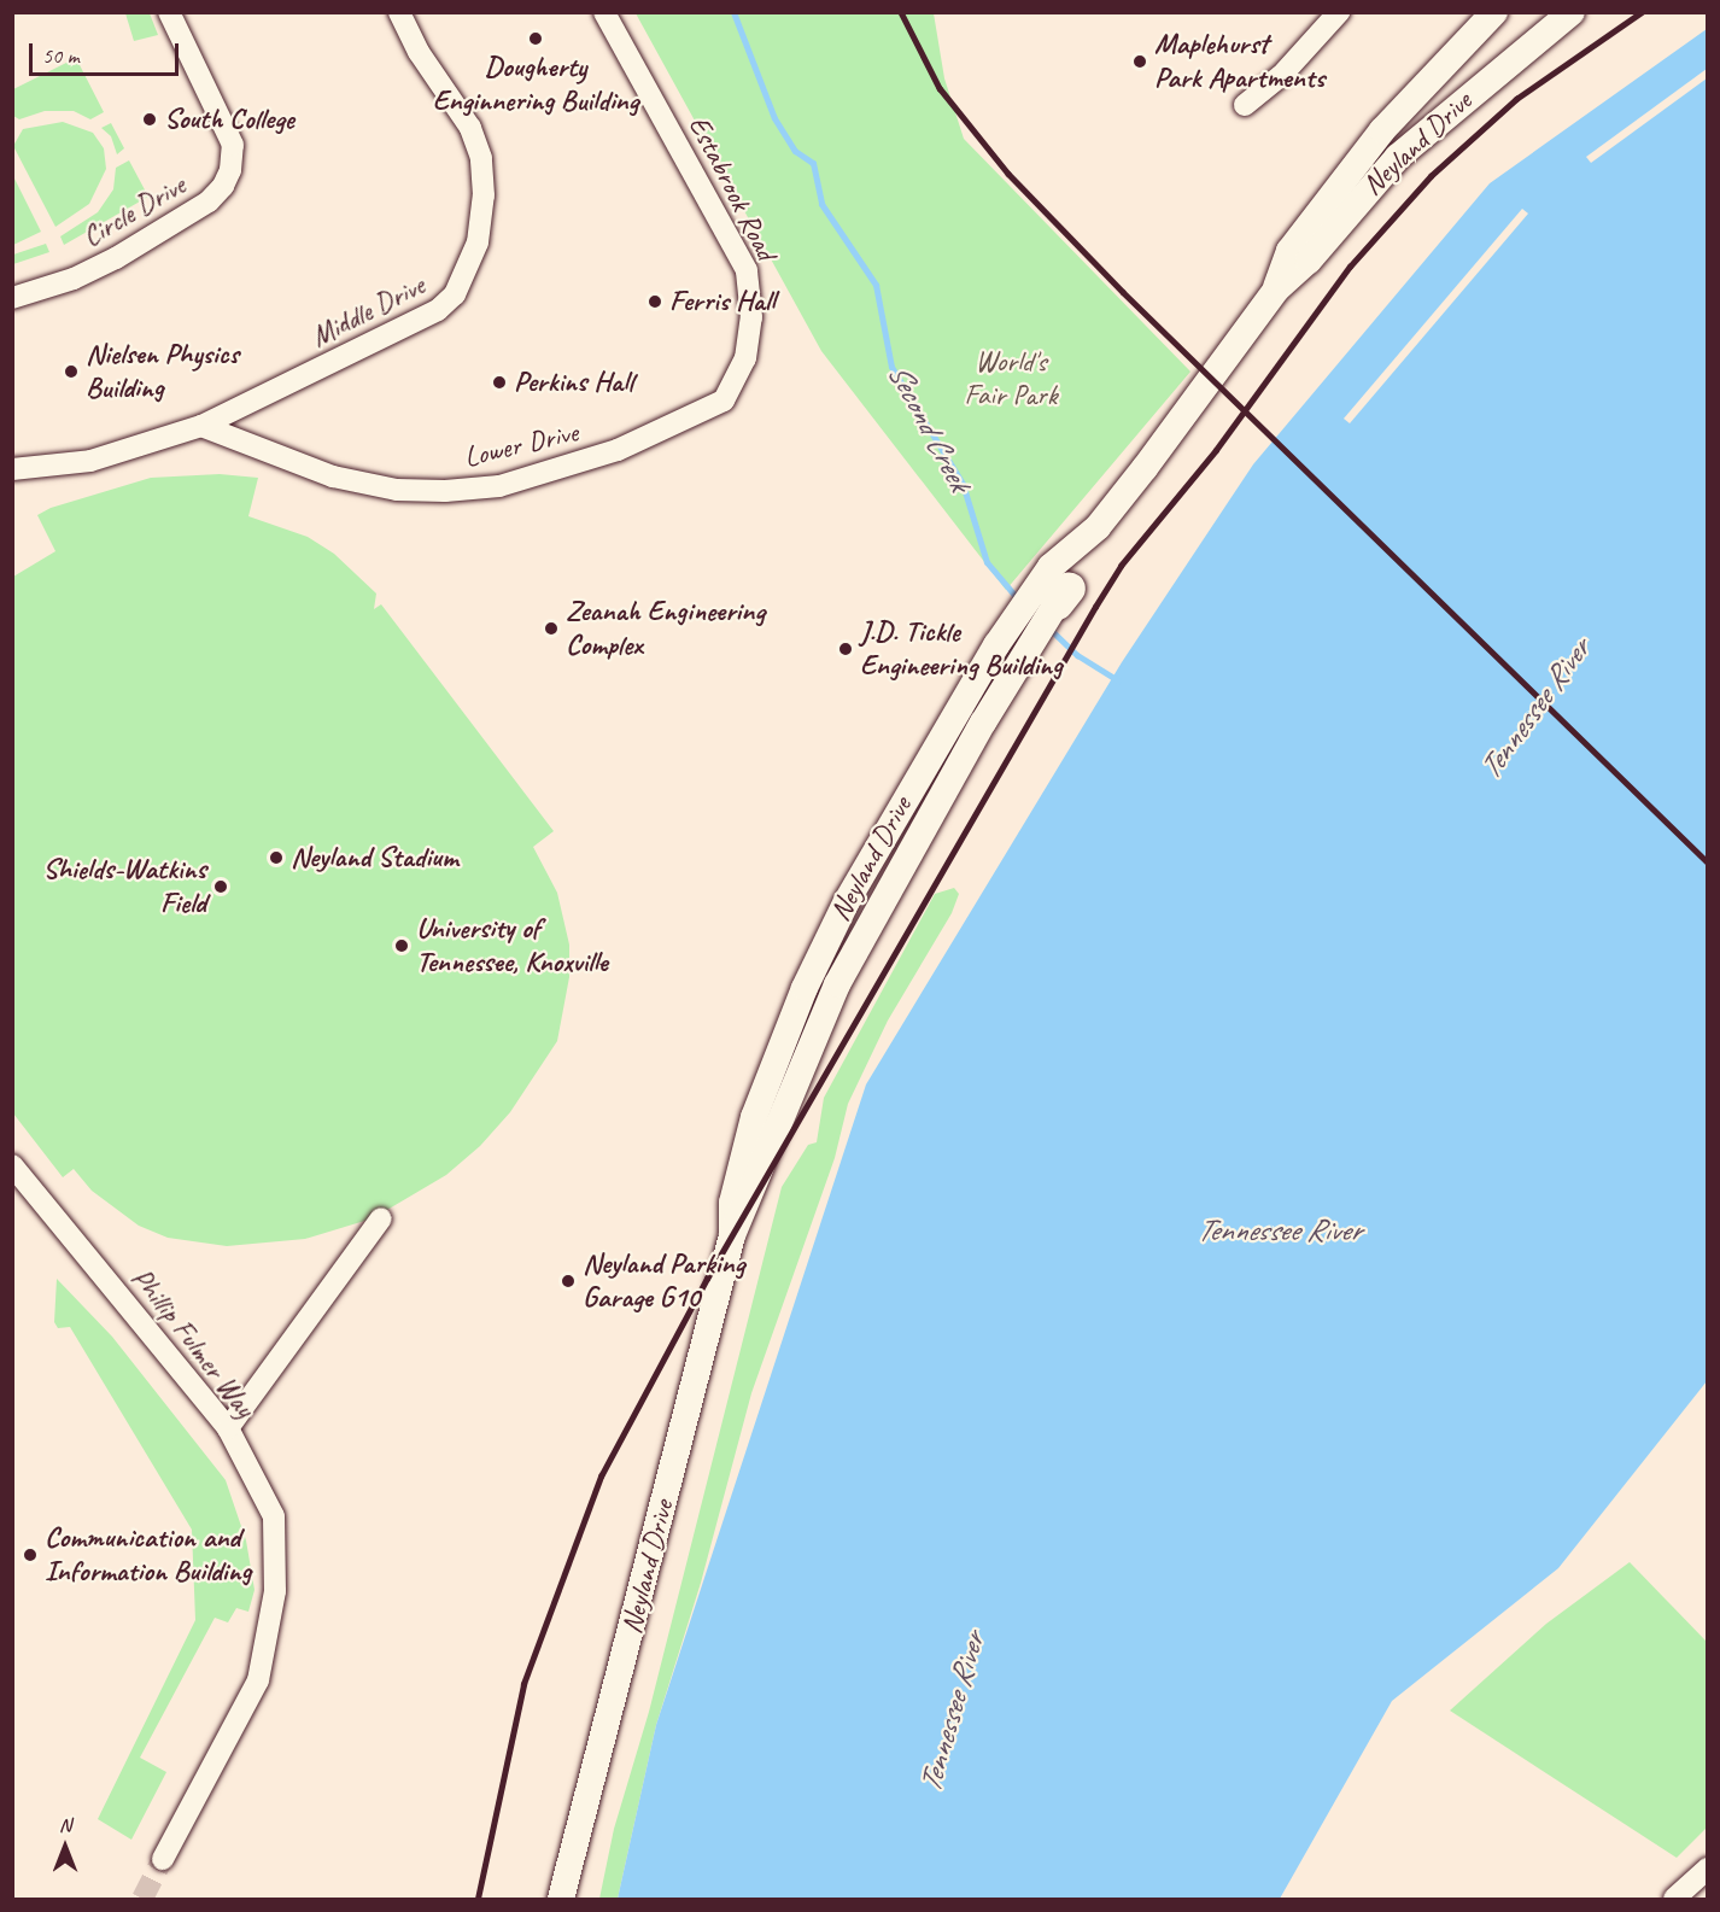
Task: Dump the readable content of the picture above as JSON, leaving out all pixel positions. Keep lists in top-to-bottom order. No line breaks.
{"streets":{"main road":["Neyland Drive"],"street":["Estabrook Road","Circle Drive","Middle Drive","Lower Drive","Phillip Fulmer Way"]},"crossings":[["Estabrook Road","Lower Drive"],["Middle Drive","Lower Drive"]],"water":["Second Creek","Tennessee River"],"parks":["World's Fair Park"],"places":["Dougherty Enginnering Building","Maplehurst Park Apartments","South College","Ferris Hall","Nielsen Physics Building","Perkins Hall","Zeanah Engineering Complex","J.D. Tickle Engineering Building","Neyland Stadium","Shields-Watkins Field","University of Tennessee, Knoxville","Neyland Parking Garage G10","Communication and Information Building"],"scale_bar":"50 m","north":"top"}
